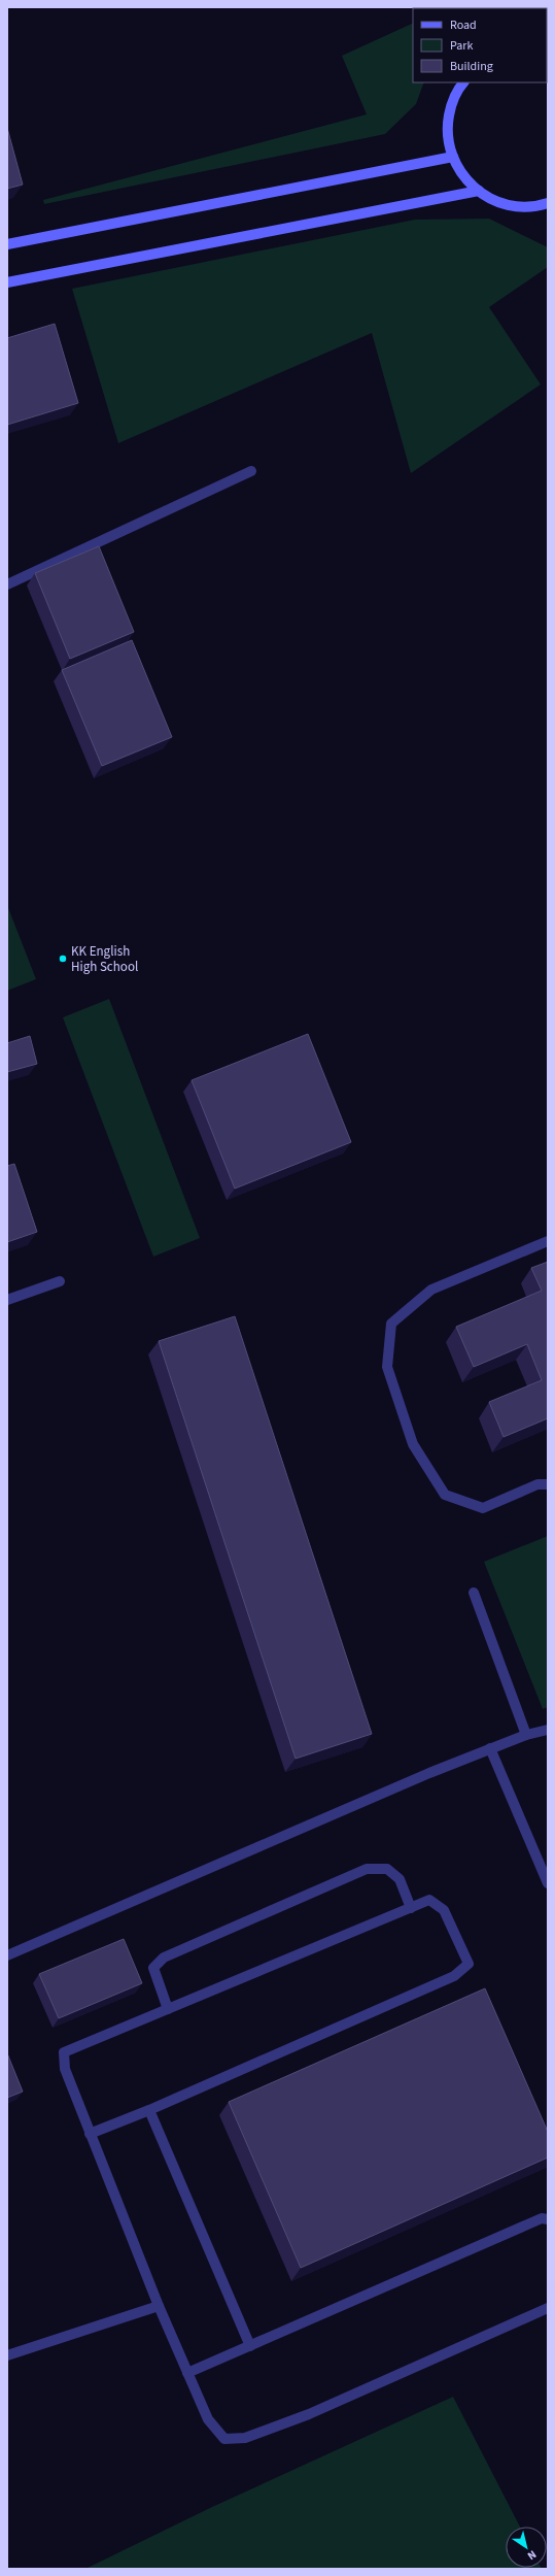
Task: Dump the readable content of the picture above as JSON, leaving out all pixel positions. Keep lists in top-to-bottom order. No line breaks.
{"places":["KK English High School"],"legend":["Road","Park","Building"],"north":"bottom right"}
